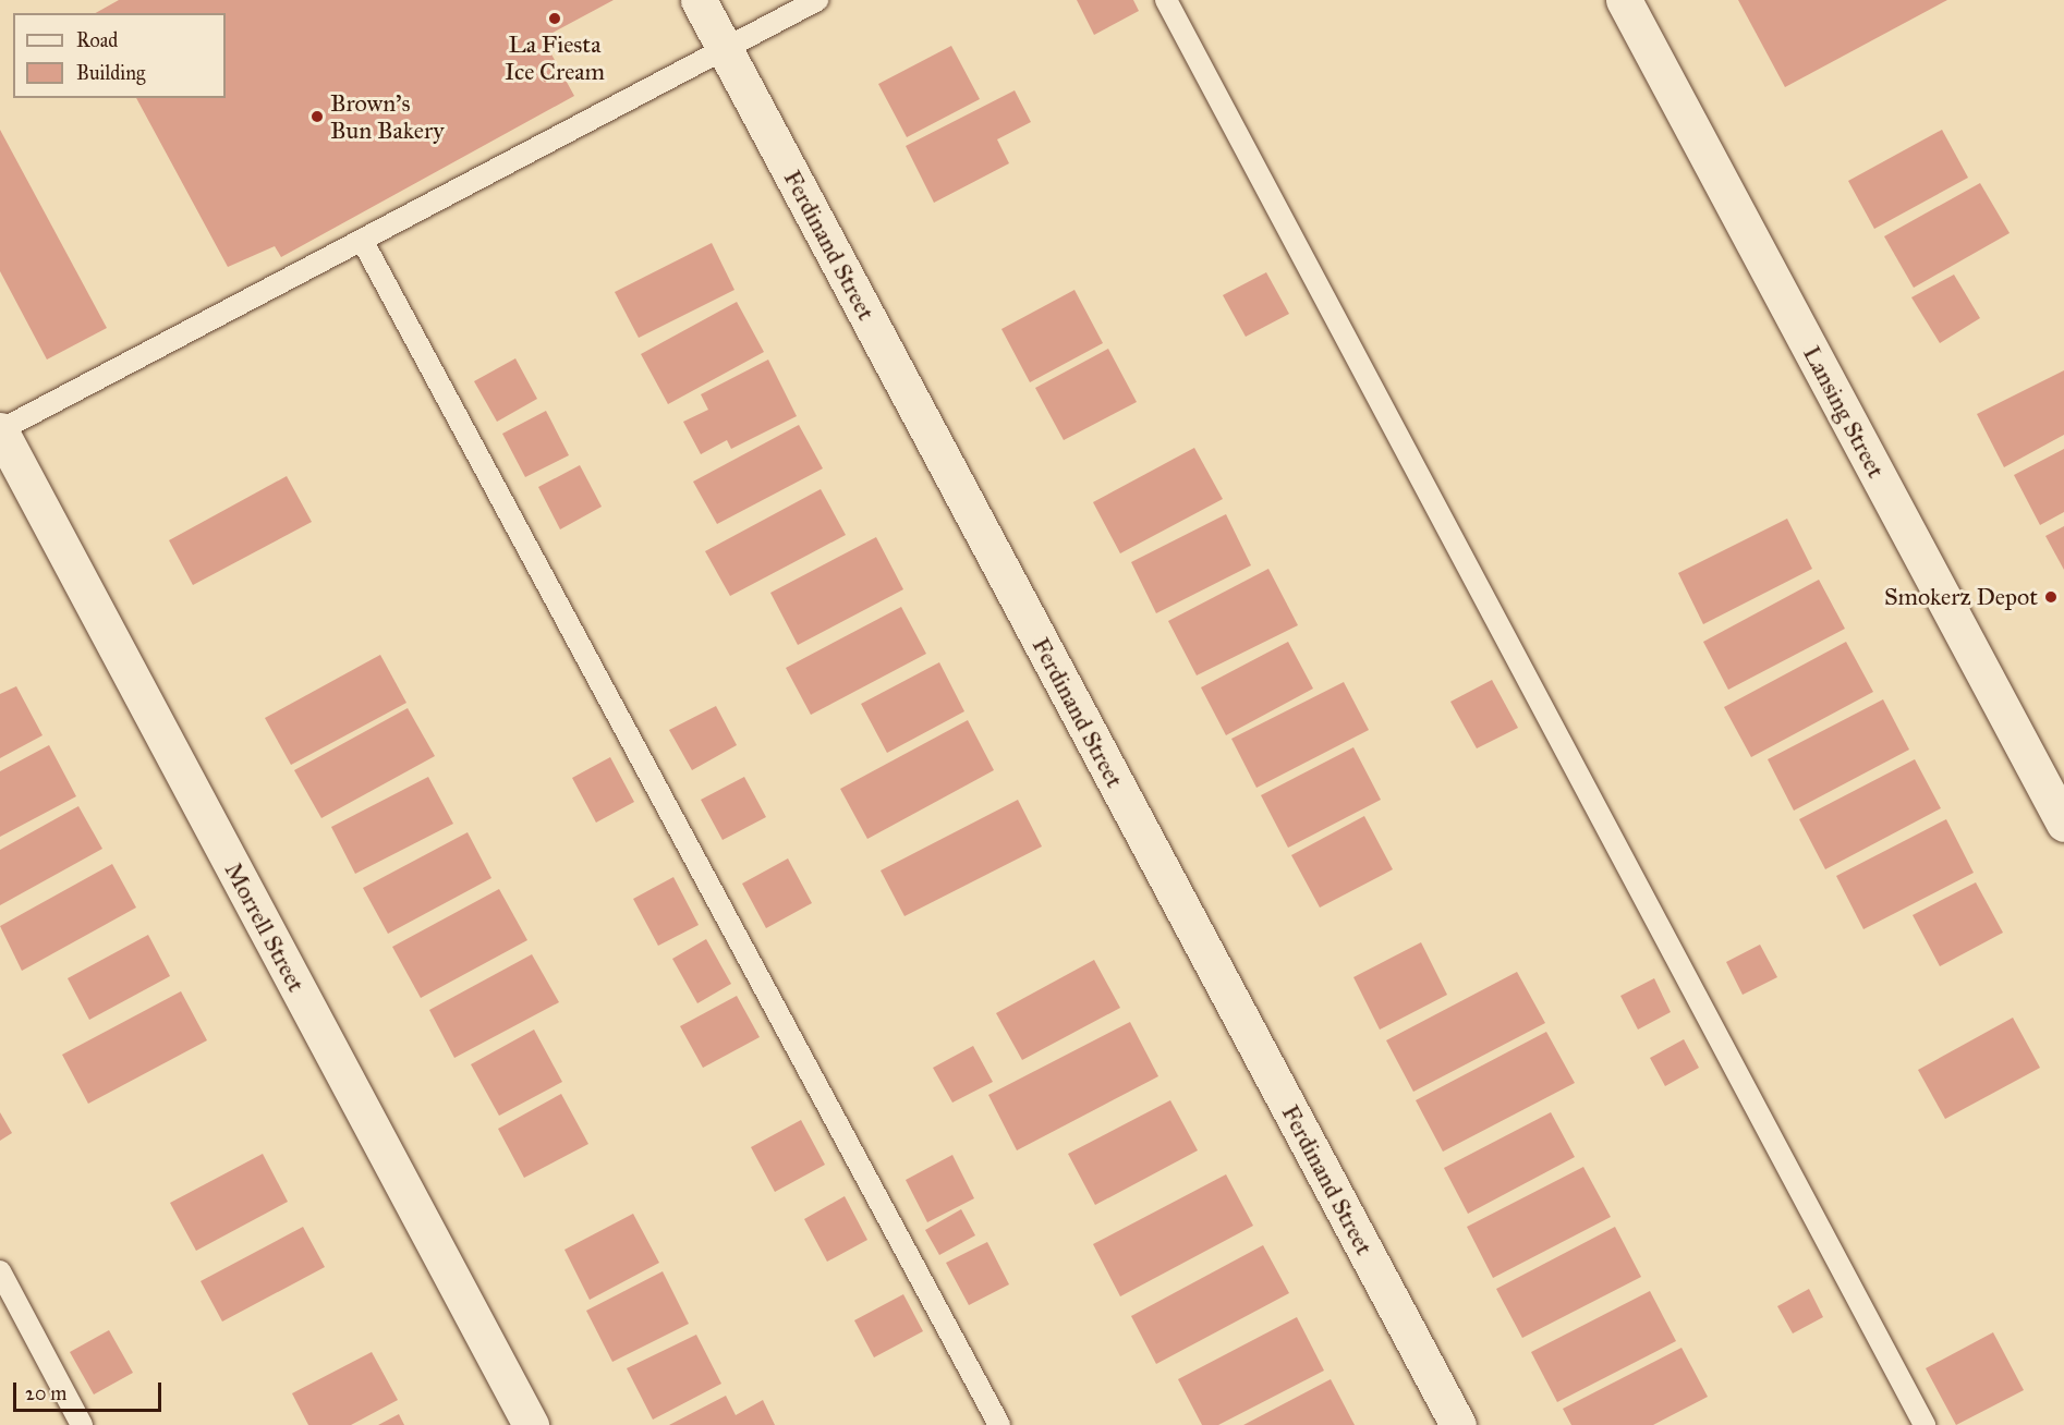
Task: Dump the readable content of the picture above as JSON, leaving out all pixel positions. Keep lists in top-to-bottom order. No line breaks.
{"streets":{"street":["Ferdinand Street","Lansing Street","Morrell Street"]},"places":["La Fiesta Ice Cream","Brown's Bun Bakery","Smokerz Depot"],"legend":["Road","Building"],"scale_bar":"20 m"}
